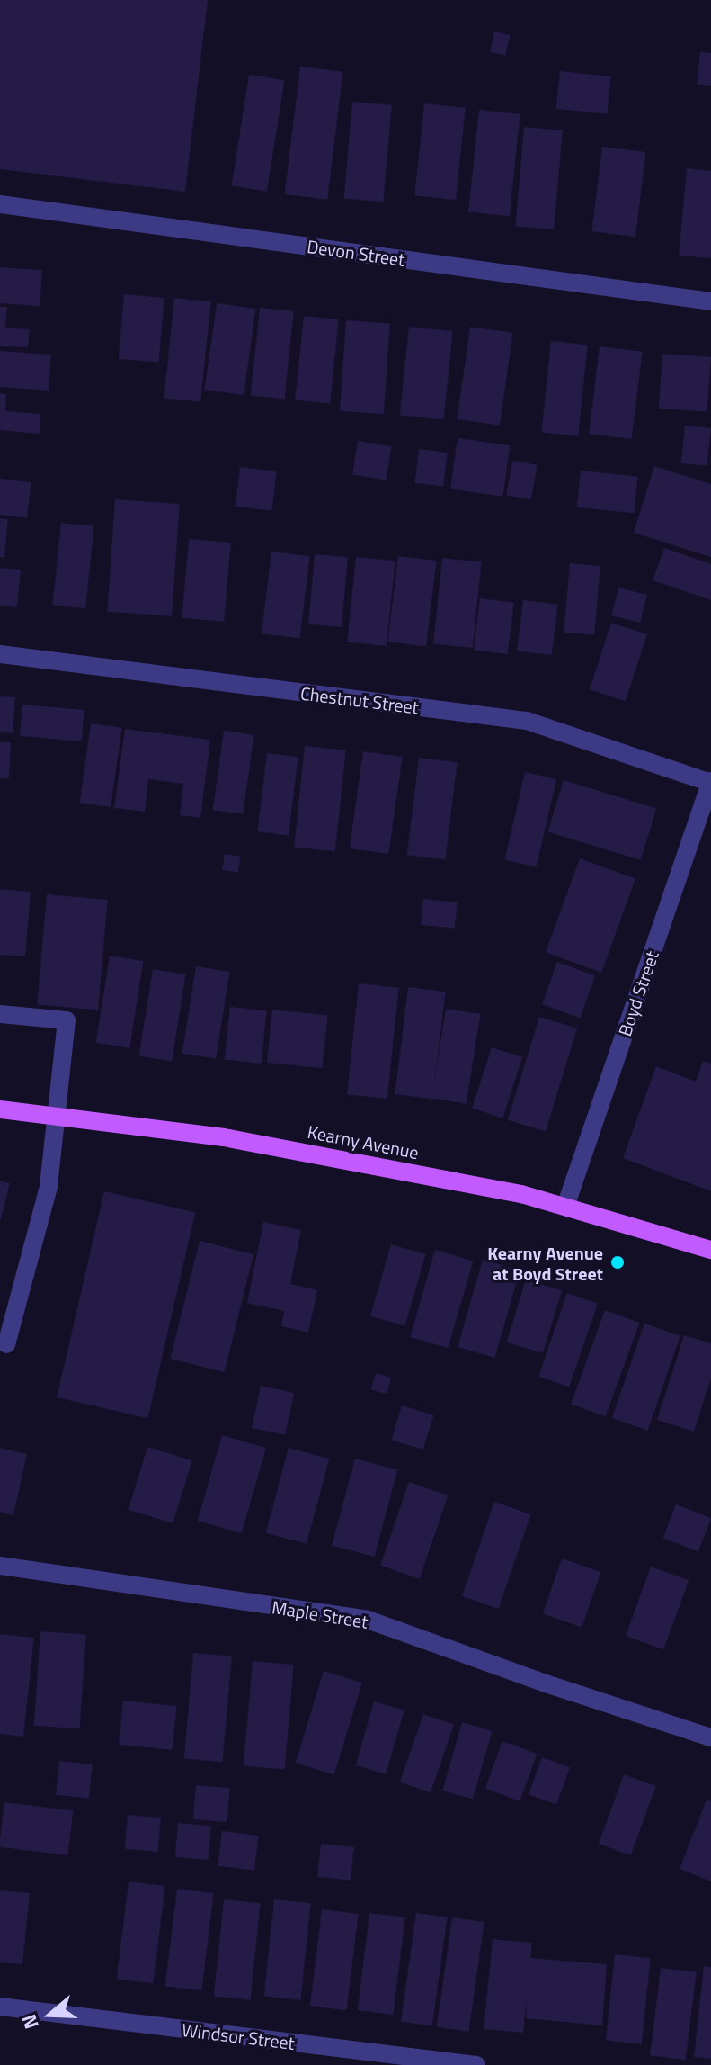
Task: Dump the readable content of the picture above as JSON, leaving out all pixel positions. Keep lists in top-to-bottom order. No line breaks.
{"streets":{"main road":["Kearny Avenue"],"street":["Devon Street","Chestnut Street","Boyd Street","Maple Street","Windsor Street"]},"crossings":[["Chestnut Street","Boyd Street"],["Boyd Street","Kearny Avenue"]],"places":["Kearny Avenue at Boyd Street"],"north":"left"}
